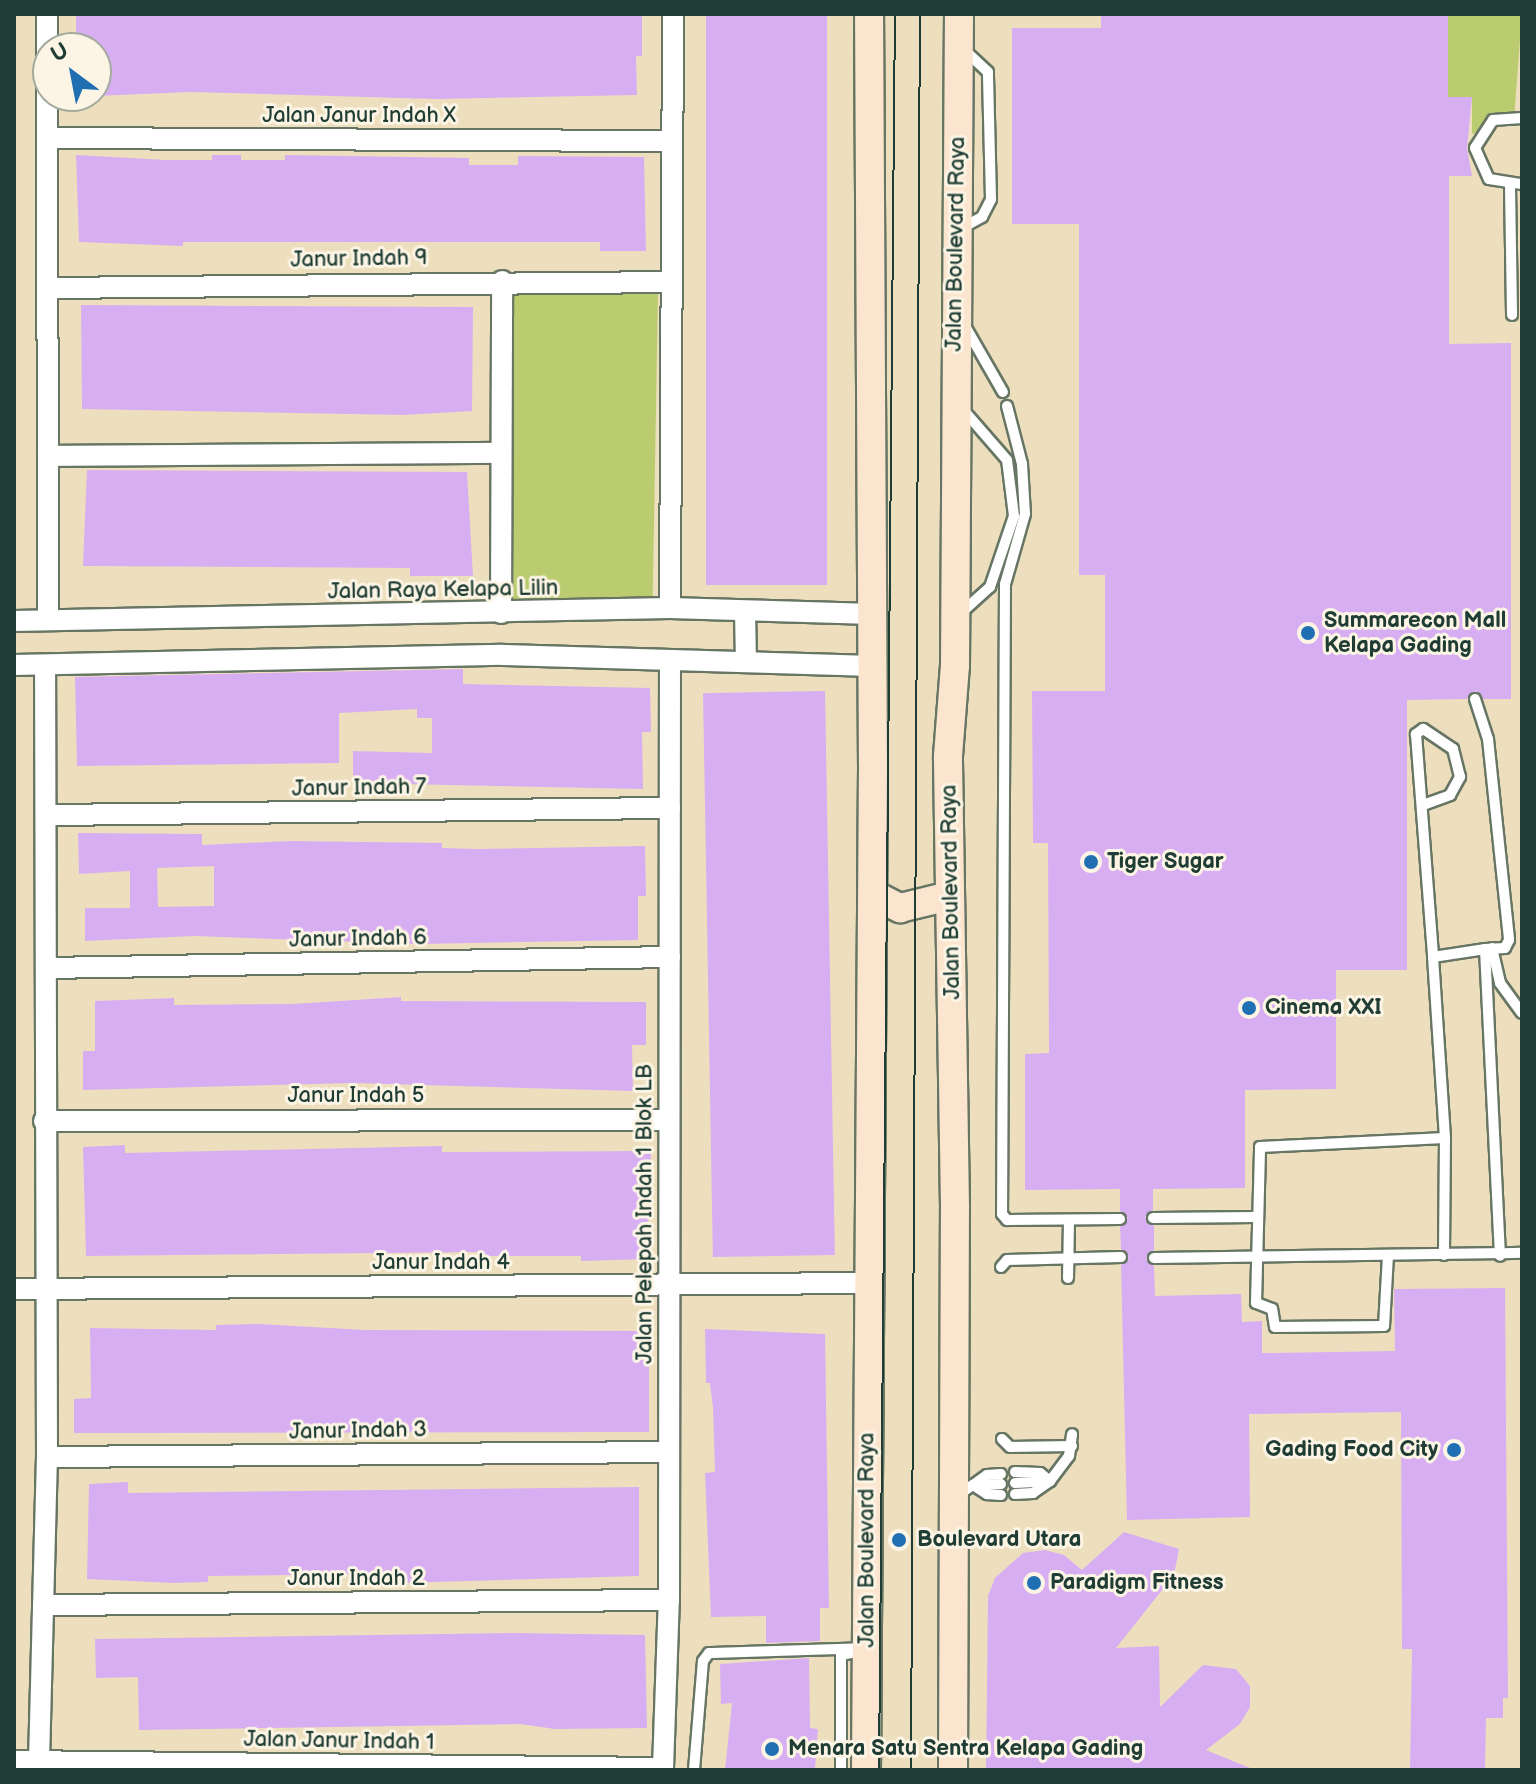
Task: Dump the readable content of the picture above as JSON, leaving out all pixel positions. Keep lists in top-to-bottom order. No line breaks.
{"streets":{"main road":["Jalan Boulevard Raya"],"street":["Jalan Janur Indah X","Janur Indah 9","Jalan Raya Kelapa Lilin","Janur Indah 7","Janur Indah 6","Janur Indah 5","Jalan Pelepah Indah 1 Blok LB","Janur Indah 4","Janur Indah 3","Janur Indah 2","Jalan Janur Indah 1"]},"crossings":[["Jalan Boulevard Raya","Jalan Raya Kelapa Lilin"],["Jalan Boulevard Raya","Janur Indah 4"],["Janur Indah 7","Jalan Pelepah Indah 1 Blok LB"],["Janur Indah 6","Jalan Pelepah Indah 1 Blok LB"],["Janur Indah 5","Jalan Pelepah Indah 1 Blok LB"],["Jalan Pelepah Indah 1 Blok LB","Janur Indah 4"],["Jalan Pelepah Indah 1 Blok LB","Janur Indah 3"],["Jalan Pelepah Indah 1 Blok LB","Janur Indah 2"],["Jalan Pelepah Indah 1 Blok LB","Jalan Janur Indah 1"]],"places":["Summarecon Mall Kelapa Gading","Tiger Sugar","Cinema XXI","Gading Food City","Boulevard Utara","Paradigm Fitness","Menara Satu Sentra Kelapa Gading"],"north":"top left"}
